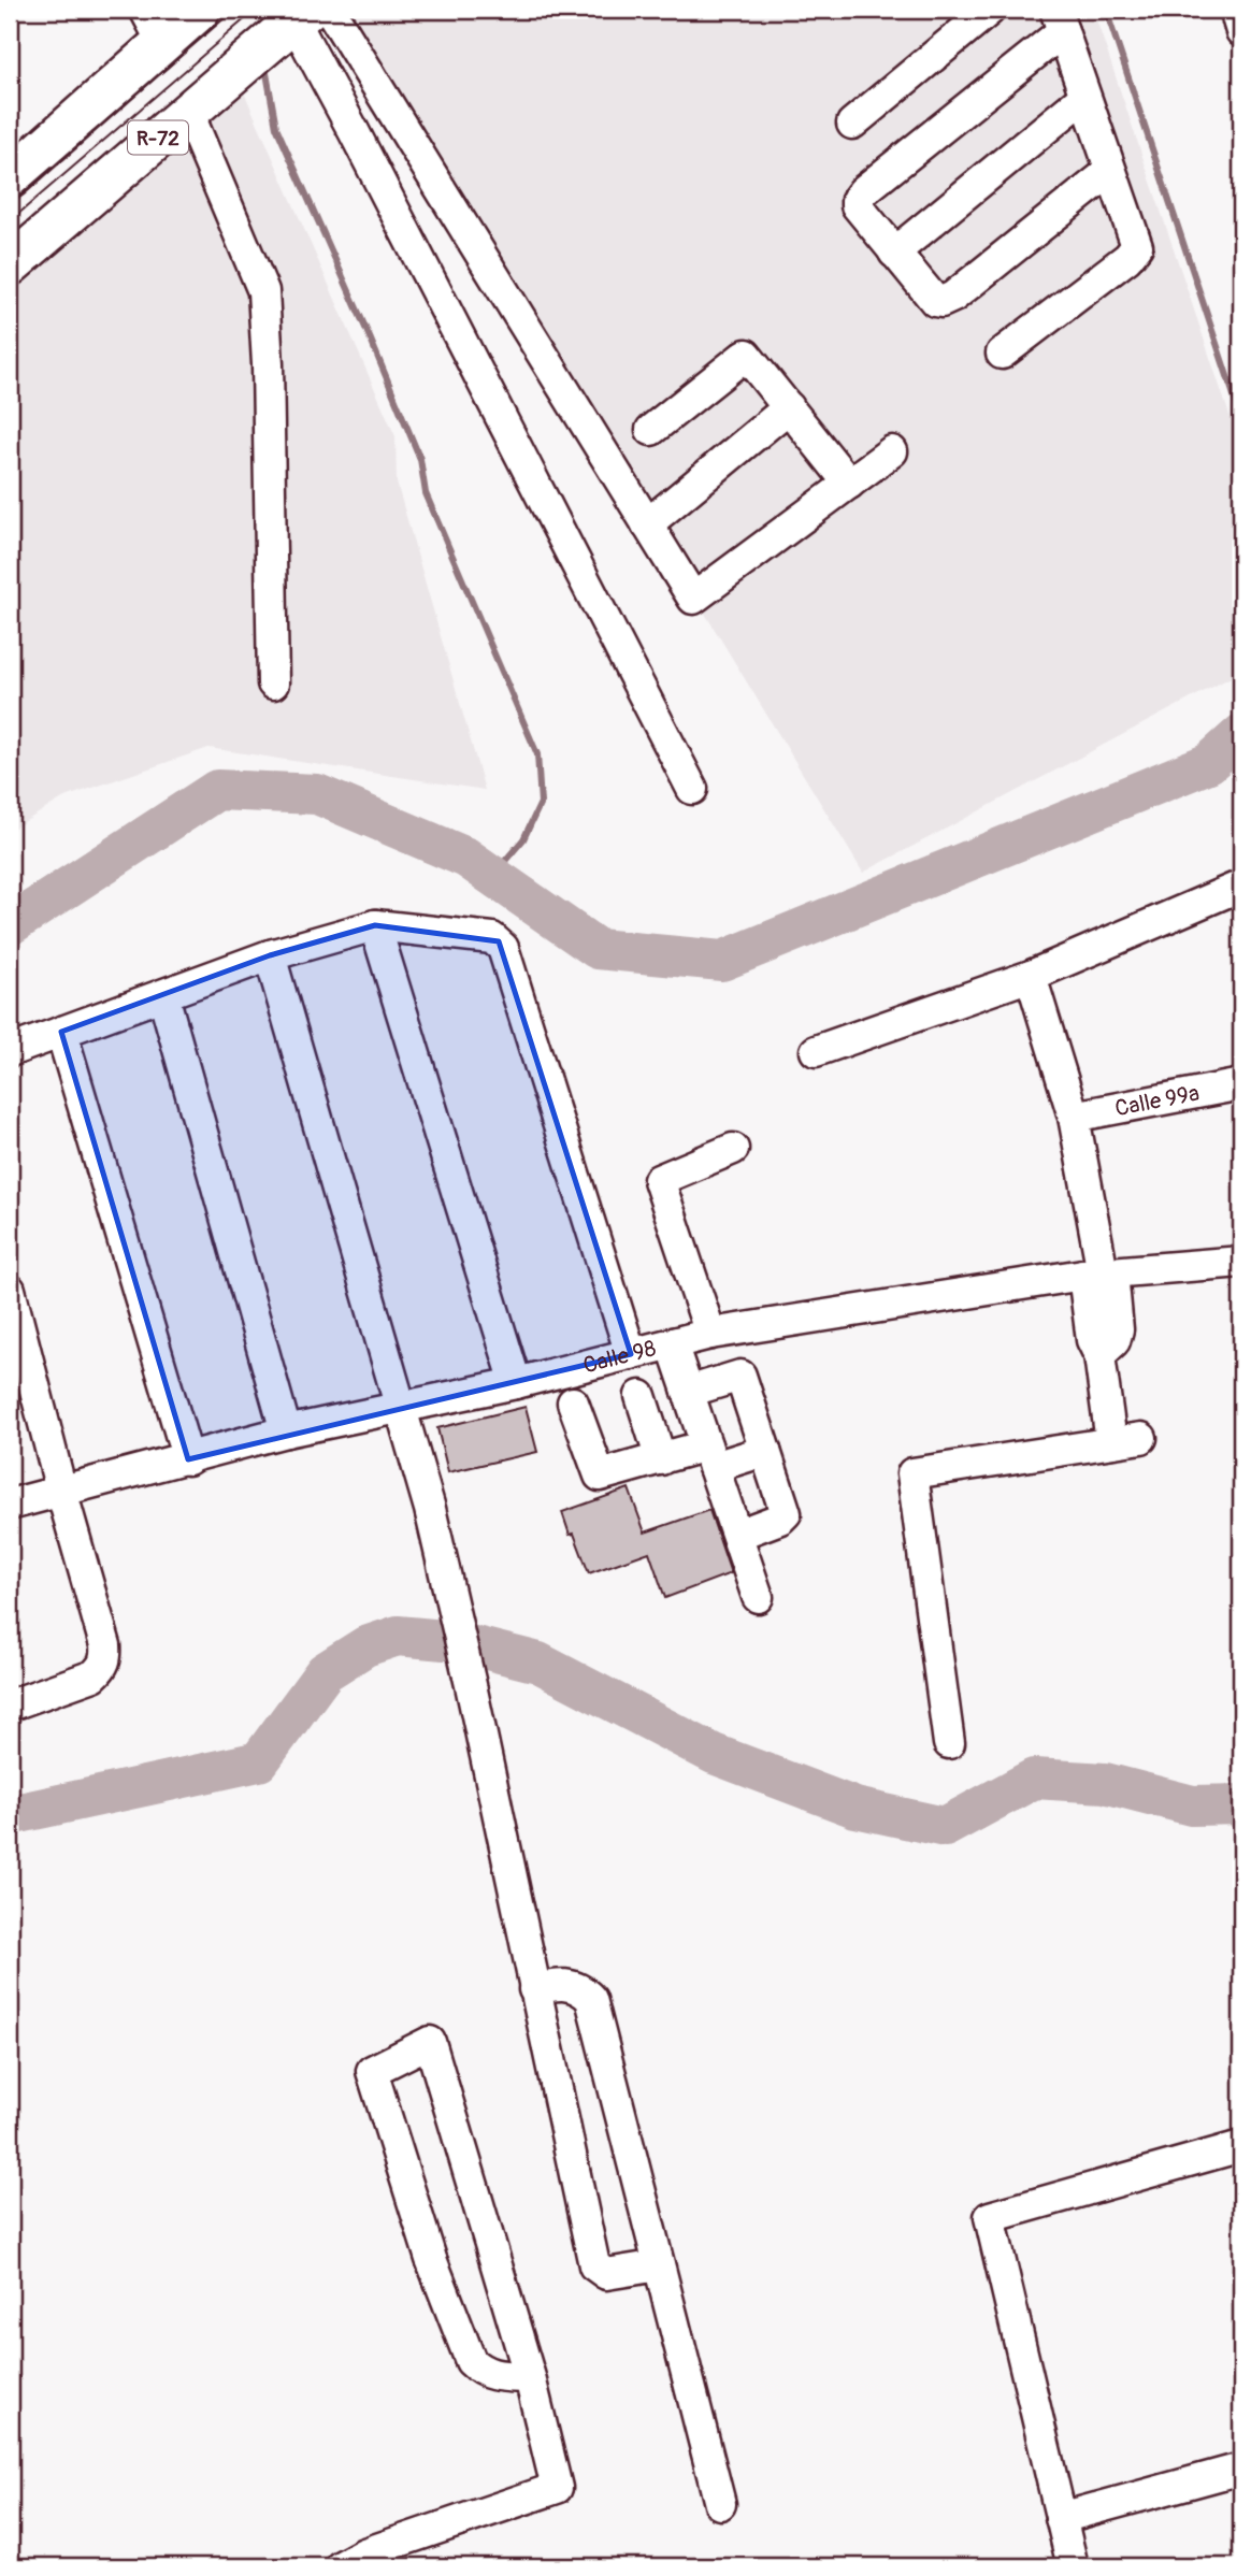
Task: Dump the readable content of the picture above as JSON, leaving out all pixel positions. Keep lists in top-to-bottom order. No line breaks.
{"streets":{"main road":["R-72"],"street":["Calle 99a","Calle 98"]}}
